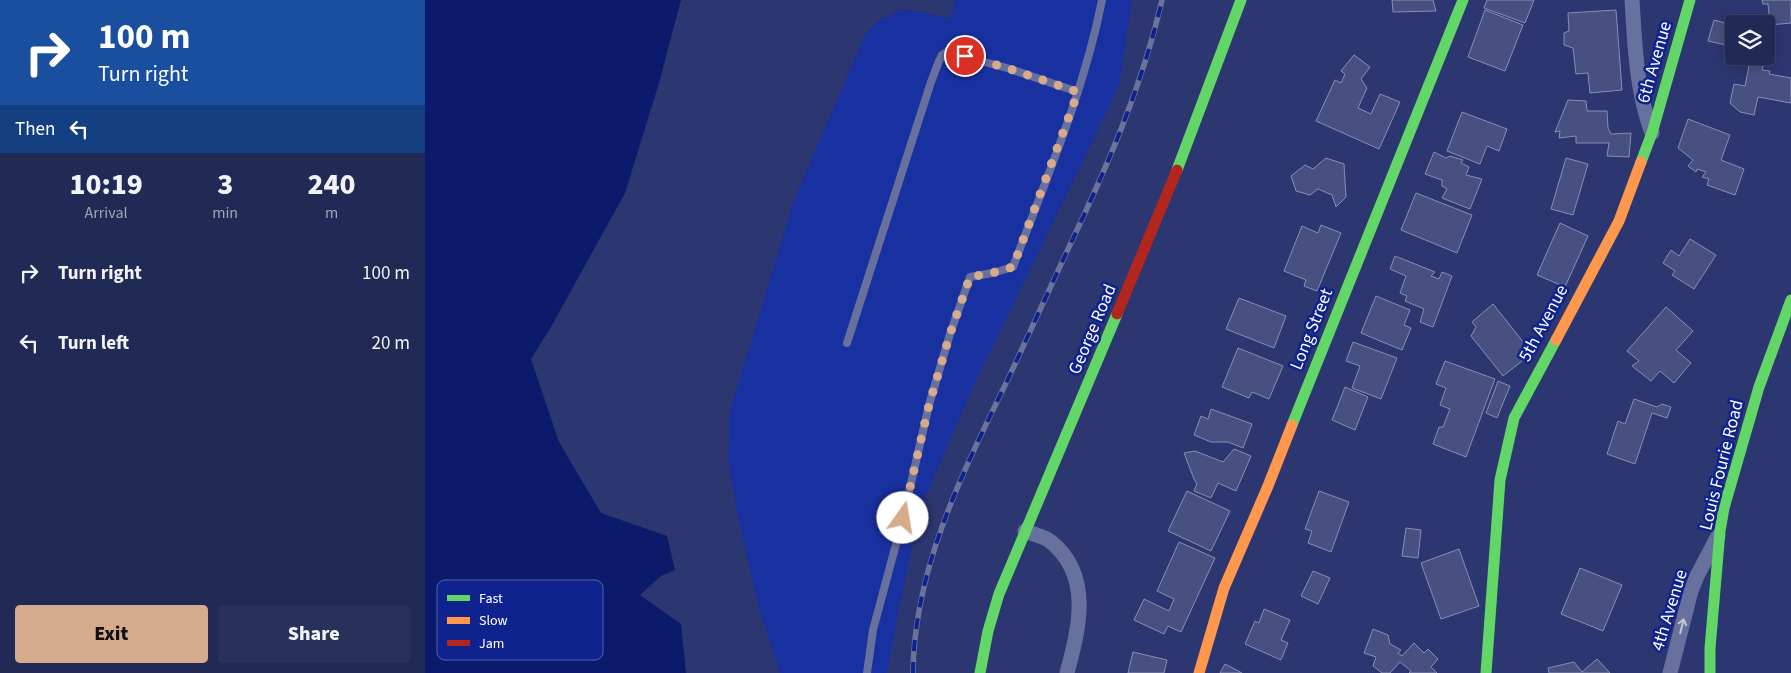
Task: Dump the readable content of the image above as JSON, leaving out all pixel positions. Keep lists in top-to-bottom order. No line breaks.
{"streets":{"street":["6th Avenue","5th Avenue","George Road","Long Street","Louis Fourie Road","4th Avenue"]},"crossings":[["6th Avenue","5th Avenue"],["Louis Fourie Road","4th Avenue"]],"one_way":["4th Avenue"],"legend":["Fast","Slow","Jam"],"page":{"turn":["100 m","Turn right"],"then":"Then","eta":["10:19","Arrival","3","min","240","m"],"list":[{"name":"Turn right","value":"100 m"},{"name":"Turn left","value":"20 m"}],"buttons":["Exit","Share"]}}
